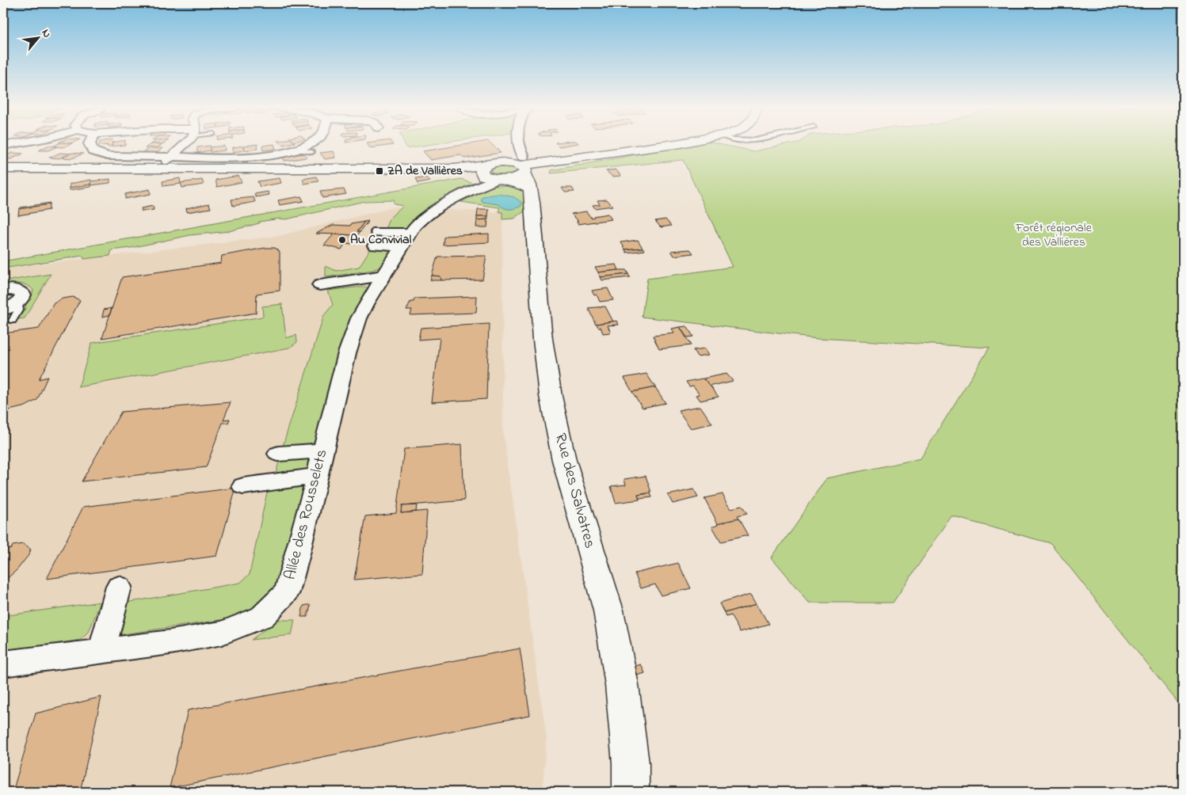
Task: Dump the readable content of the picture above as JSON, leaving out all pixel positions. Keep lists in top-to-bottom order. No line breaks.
{"streets":{"street":["Rue des Salvatres","Allée des Rousselets"]},"parks":["Forêt régionale des Vallières"],"places":{"transit":["ZA de Vallières"],"other":["Au Convivial"]},"north":"top right"}
